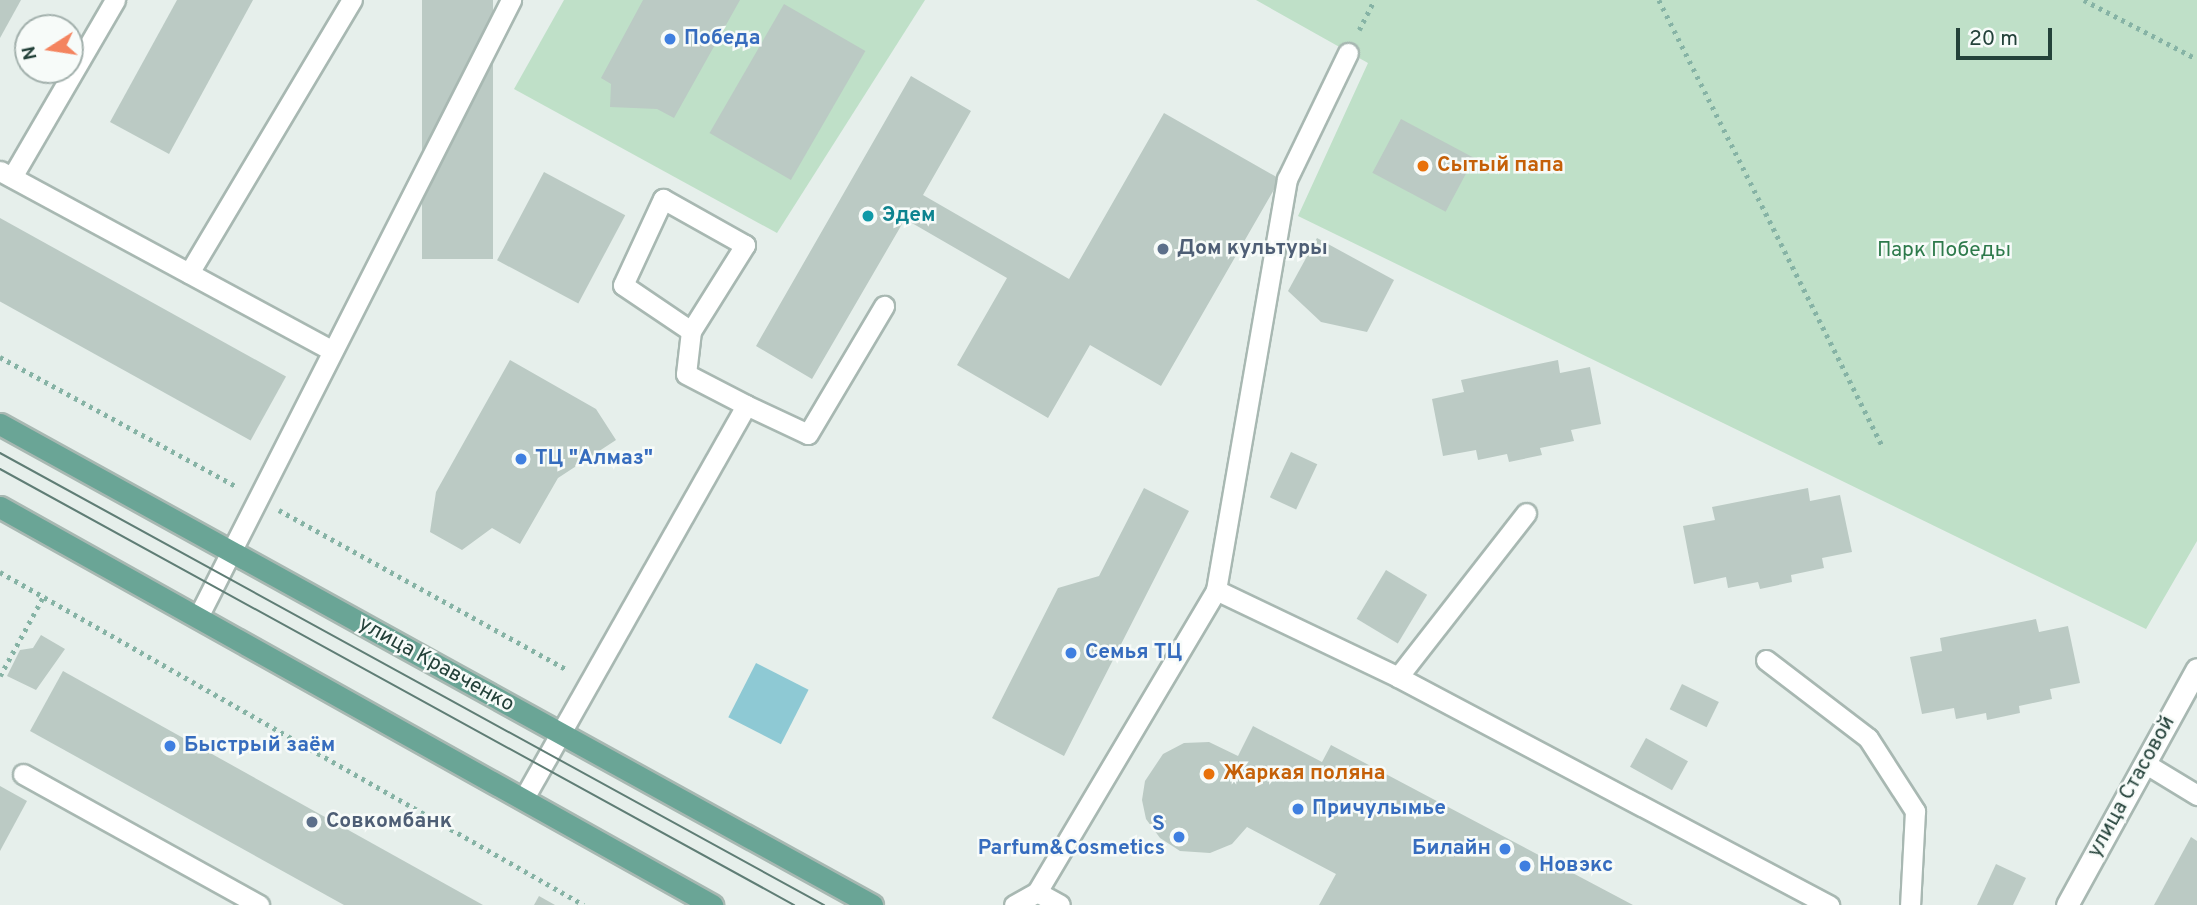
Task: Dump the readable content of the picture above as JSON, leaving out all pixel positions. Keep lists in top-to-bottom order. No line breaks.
{"streets":{"main road":["улица Кравченко"],"street":["улица Стасовой"]},"parks":["Парк Победы"],"places":["Победа","Сытый папа","Эдем","Дом культуры","ТЦ \"Алмаз\"","Семья ТЦ","Быстрый заём","Жаркая поляна","Причулымье","Совкомбанк","S Parfum&Cosmetics","Билайн","Новэкс"],"scale_bar":"20 m","north":"left"}
